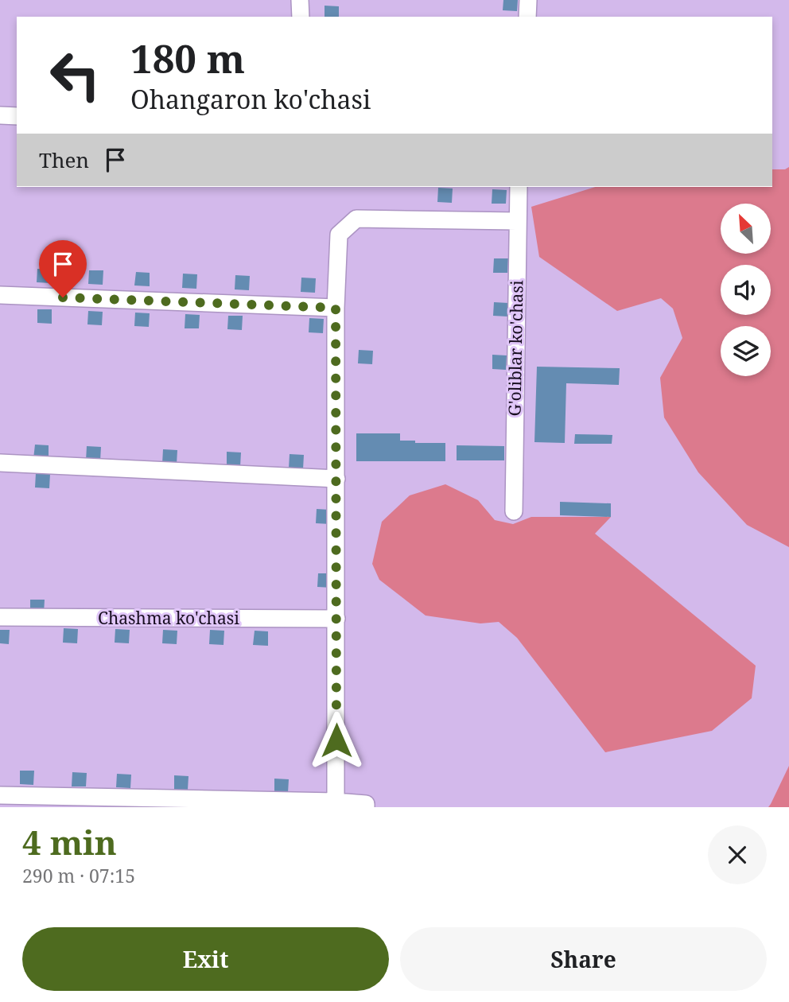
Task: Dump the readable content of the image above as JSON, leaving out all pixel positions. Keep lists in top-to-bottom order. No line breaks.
{"streets":{"street":["G'oliblar ko'chasi","Chashma ko'chasi"]},"north":"top left","page":{"turn":["180 m","Ohangaron ko'chasi"],"then":"Then","heading":["4 min","290 m · 07:15"],"buttons":["Exit","Share"]}}
